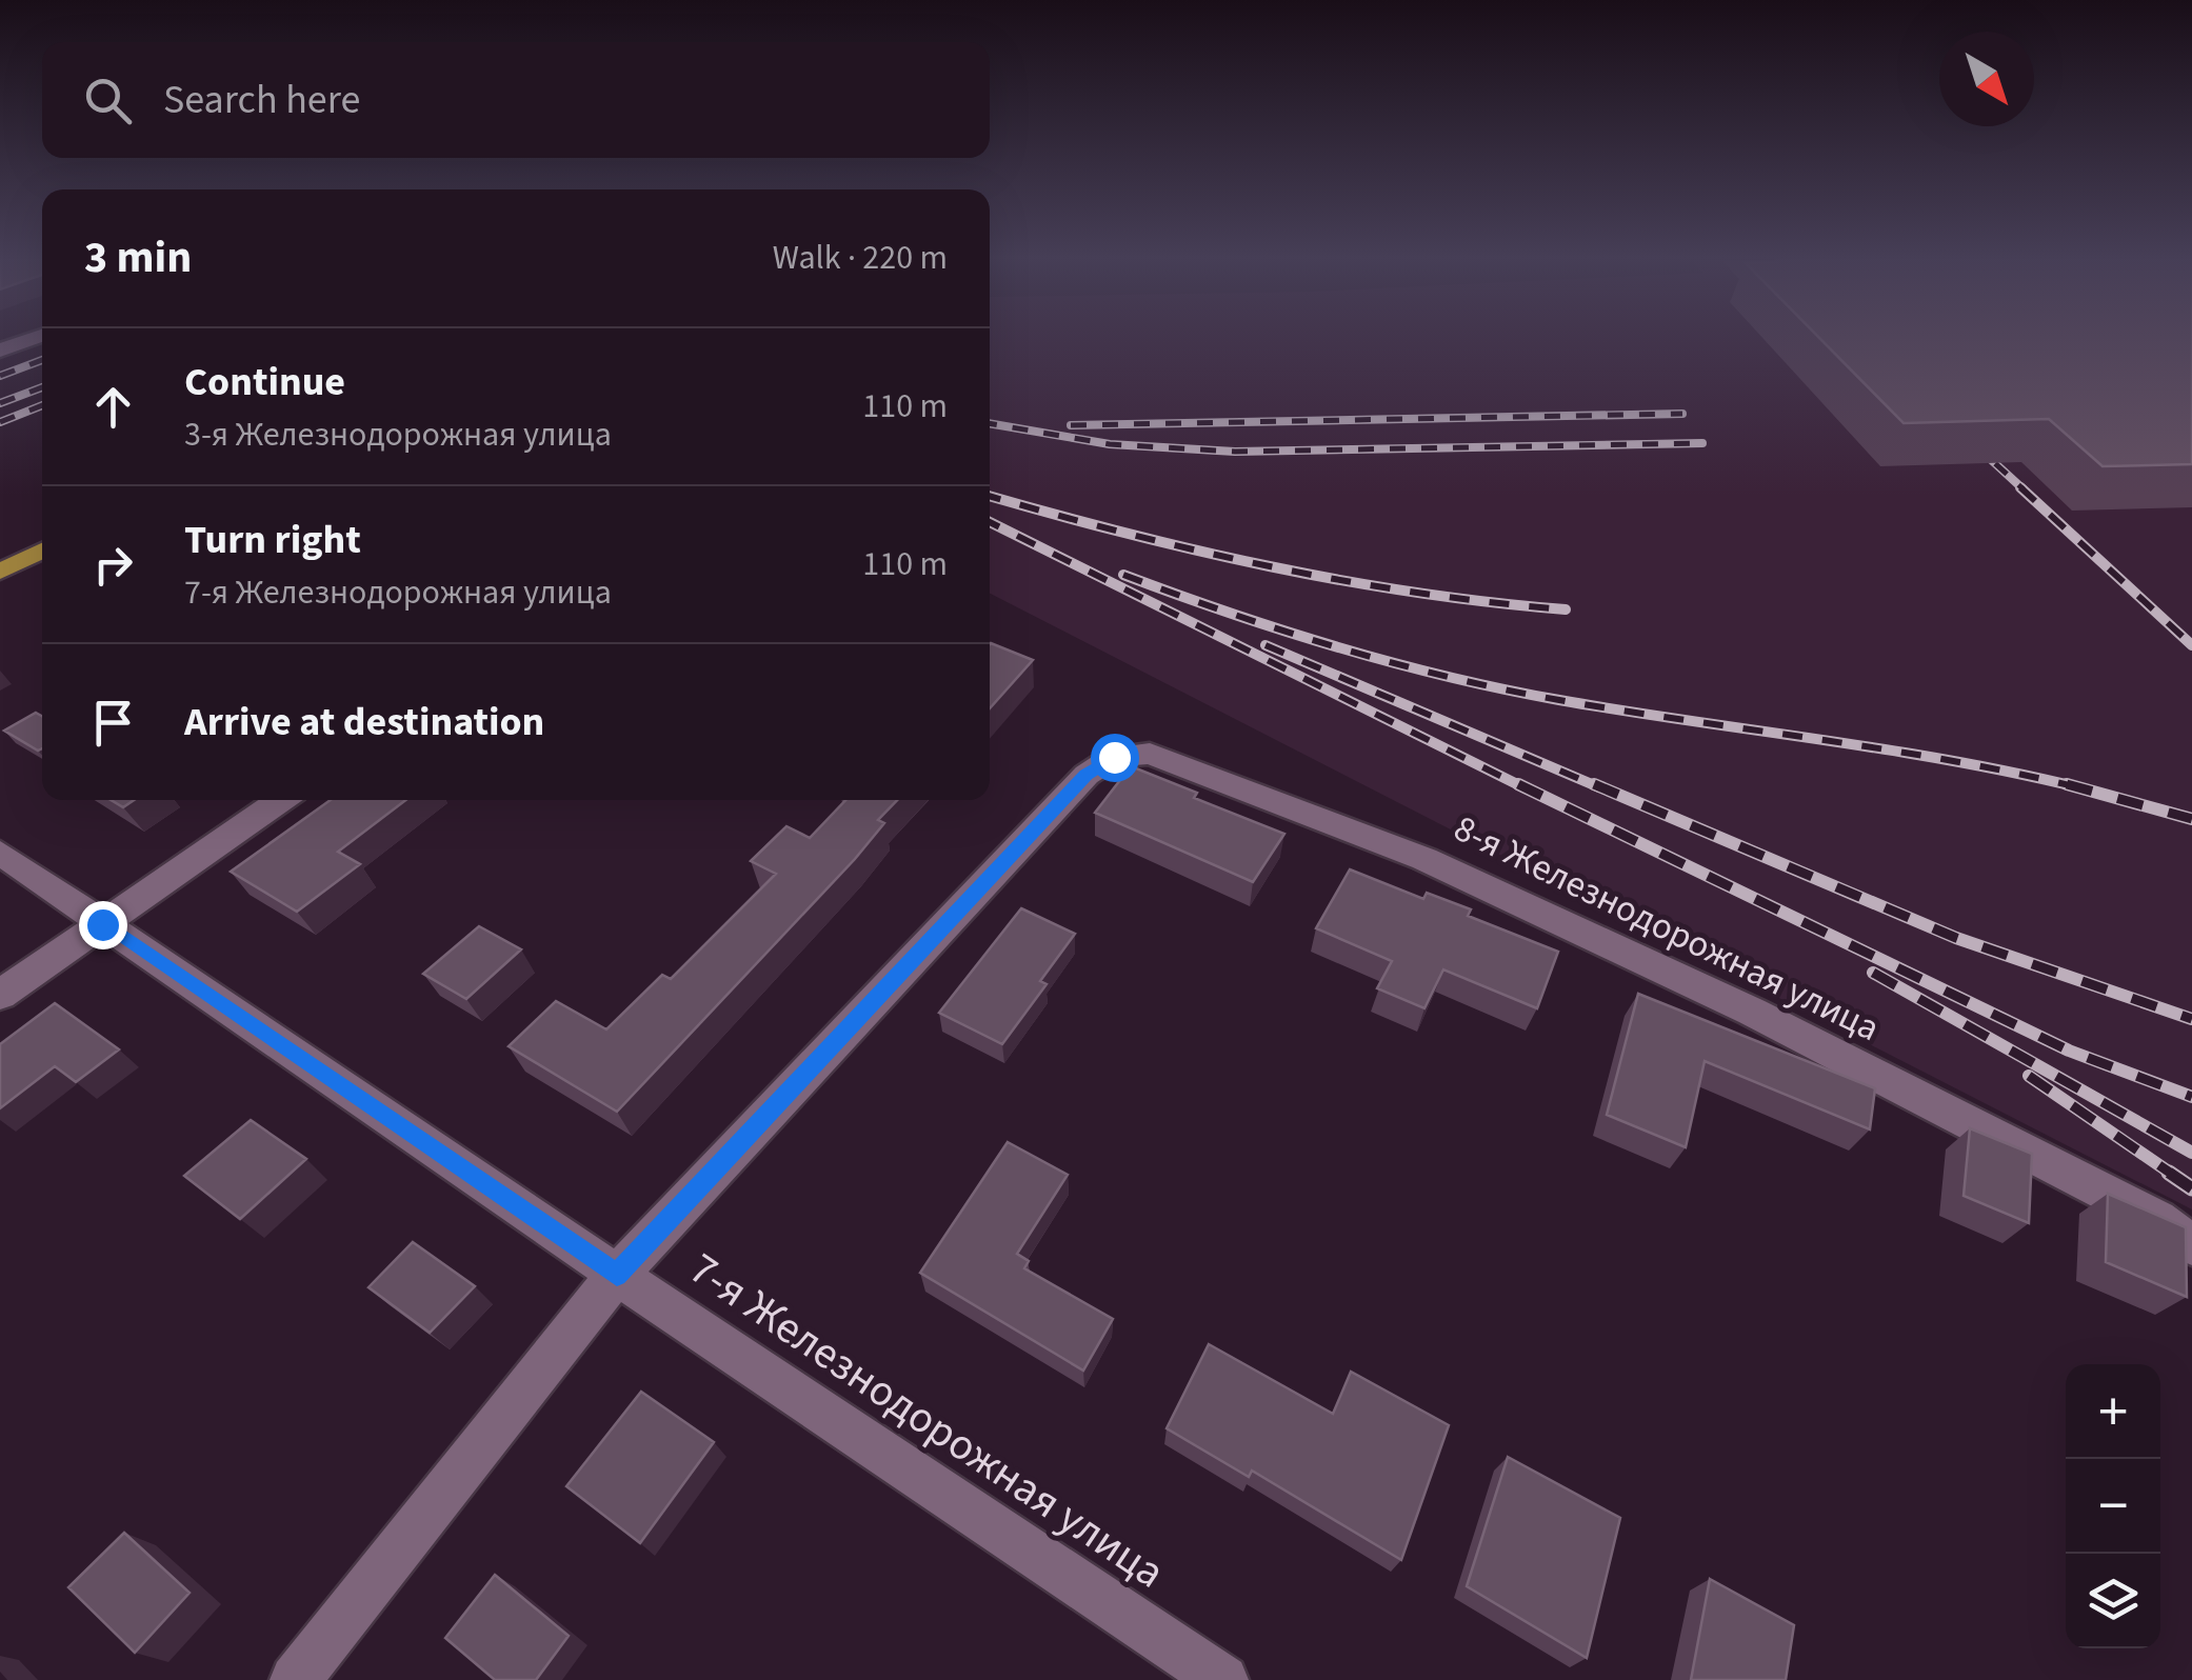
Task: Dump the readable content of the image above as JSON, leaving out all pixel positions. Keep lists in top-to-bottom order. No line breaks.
{"streets":{"street":["8-я Железнодорожная улица","7-я Железнодорожная улица"]},"crossings":[["8-я Железнодорожная улица","7-я Железнодорожная улица"]],"north":"bottom right","page":{"search":"Search here","heading":["3 min","Walk · 220 m"],"list":[["Continue","3-я Железнодорожная улица","110 m"],["Turn right","7-я Железнодорожная улица","110 m"],"Arrive at destination"],"map_buttons":["+","−"]}}
